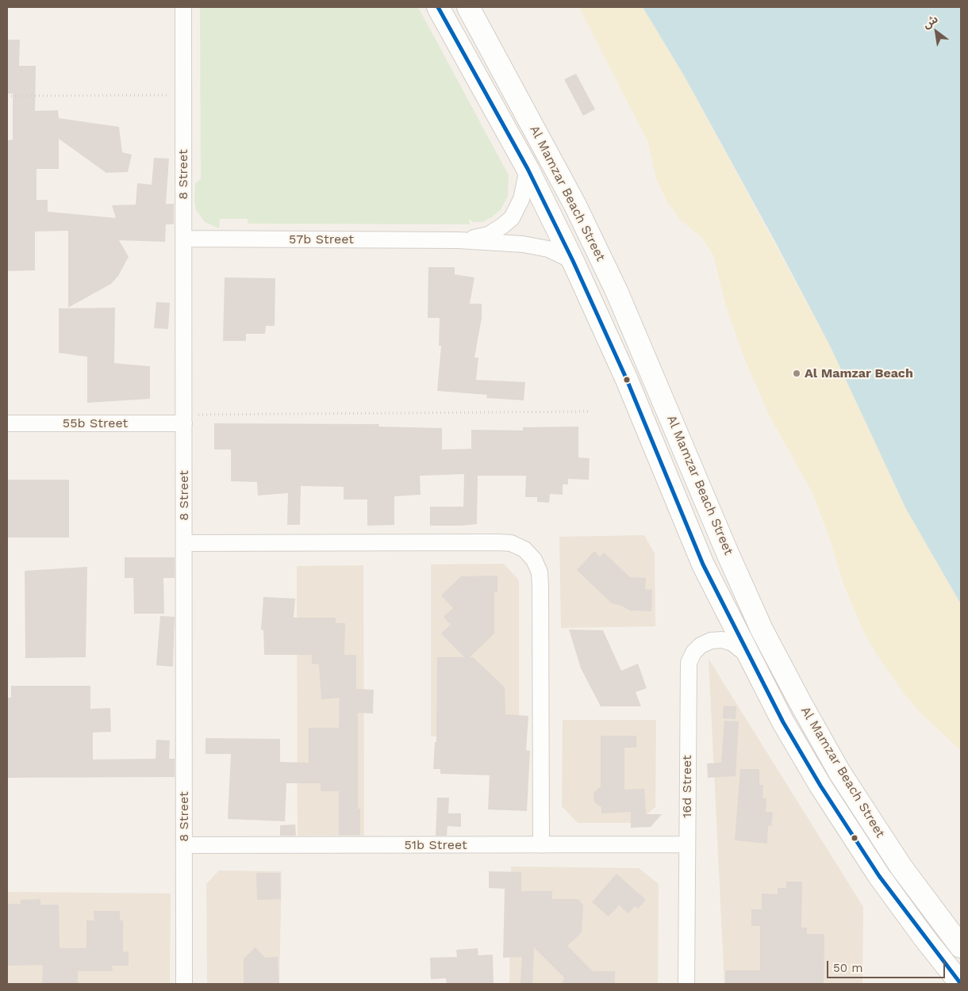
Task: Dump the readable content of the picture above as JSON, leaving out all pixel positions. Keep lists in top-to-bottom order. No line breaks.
{"streets":{"main road":["Al Mamzar Beach Street"],"street":["8 Street","57b Street","55b Street","16d Street","51b Street"]},"crossings":[["8 Street","57b Street"],["8 Street","55b Street"],["8 Street","51b Street"],["Al Mamzar Beach Street","57b Street"],["Al Mamzar Beach Street","16d Street"],["16d Street","51b Street"]],"places":["Al Mamzar Beach"],"scale_bar":"50 m","north":"top left"}
